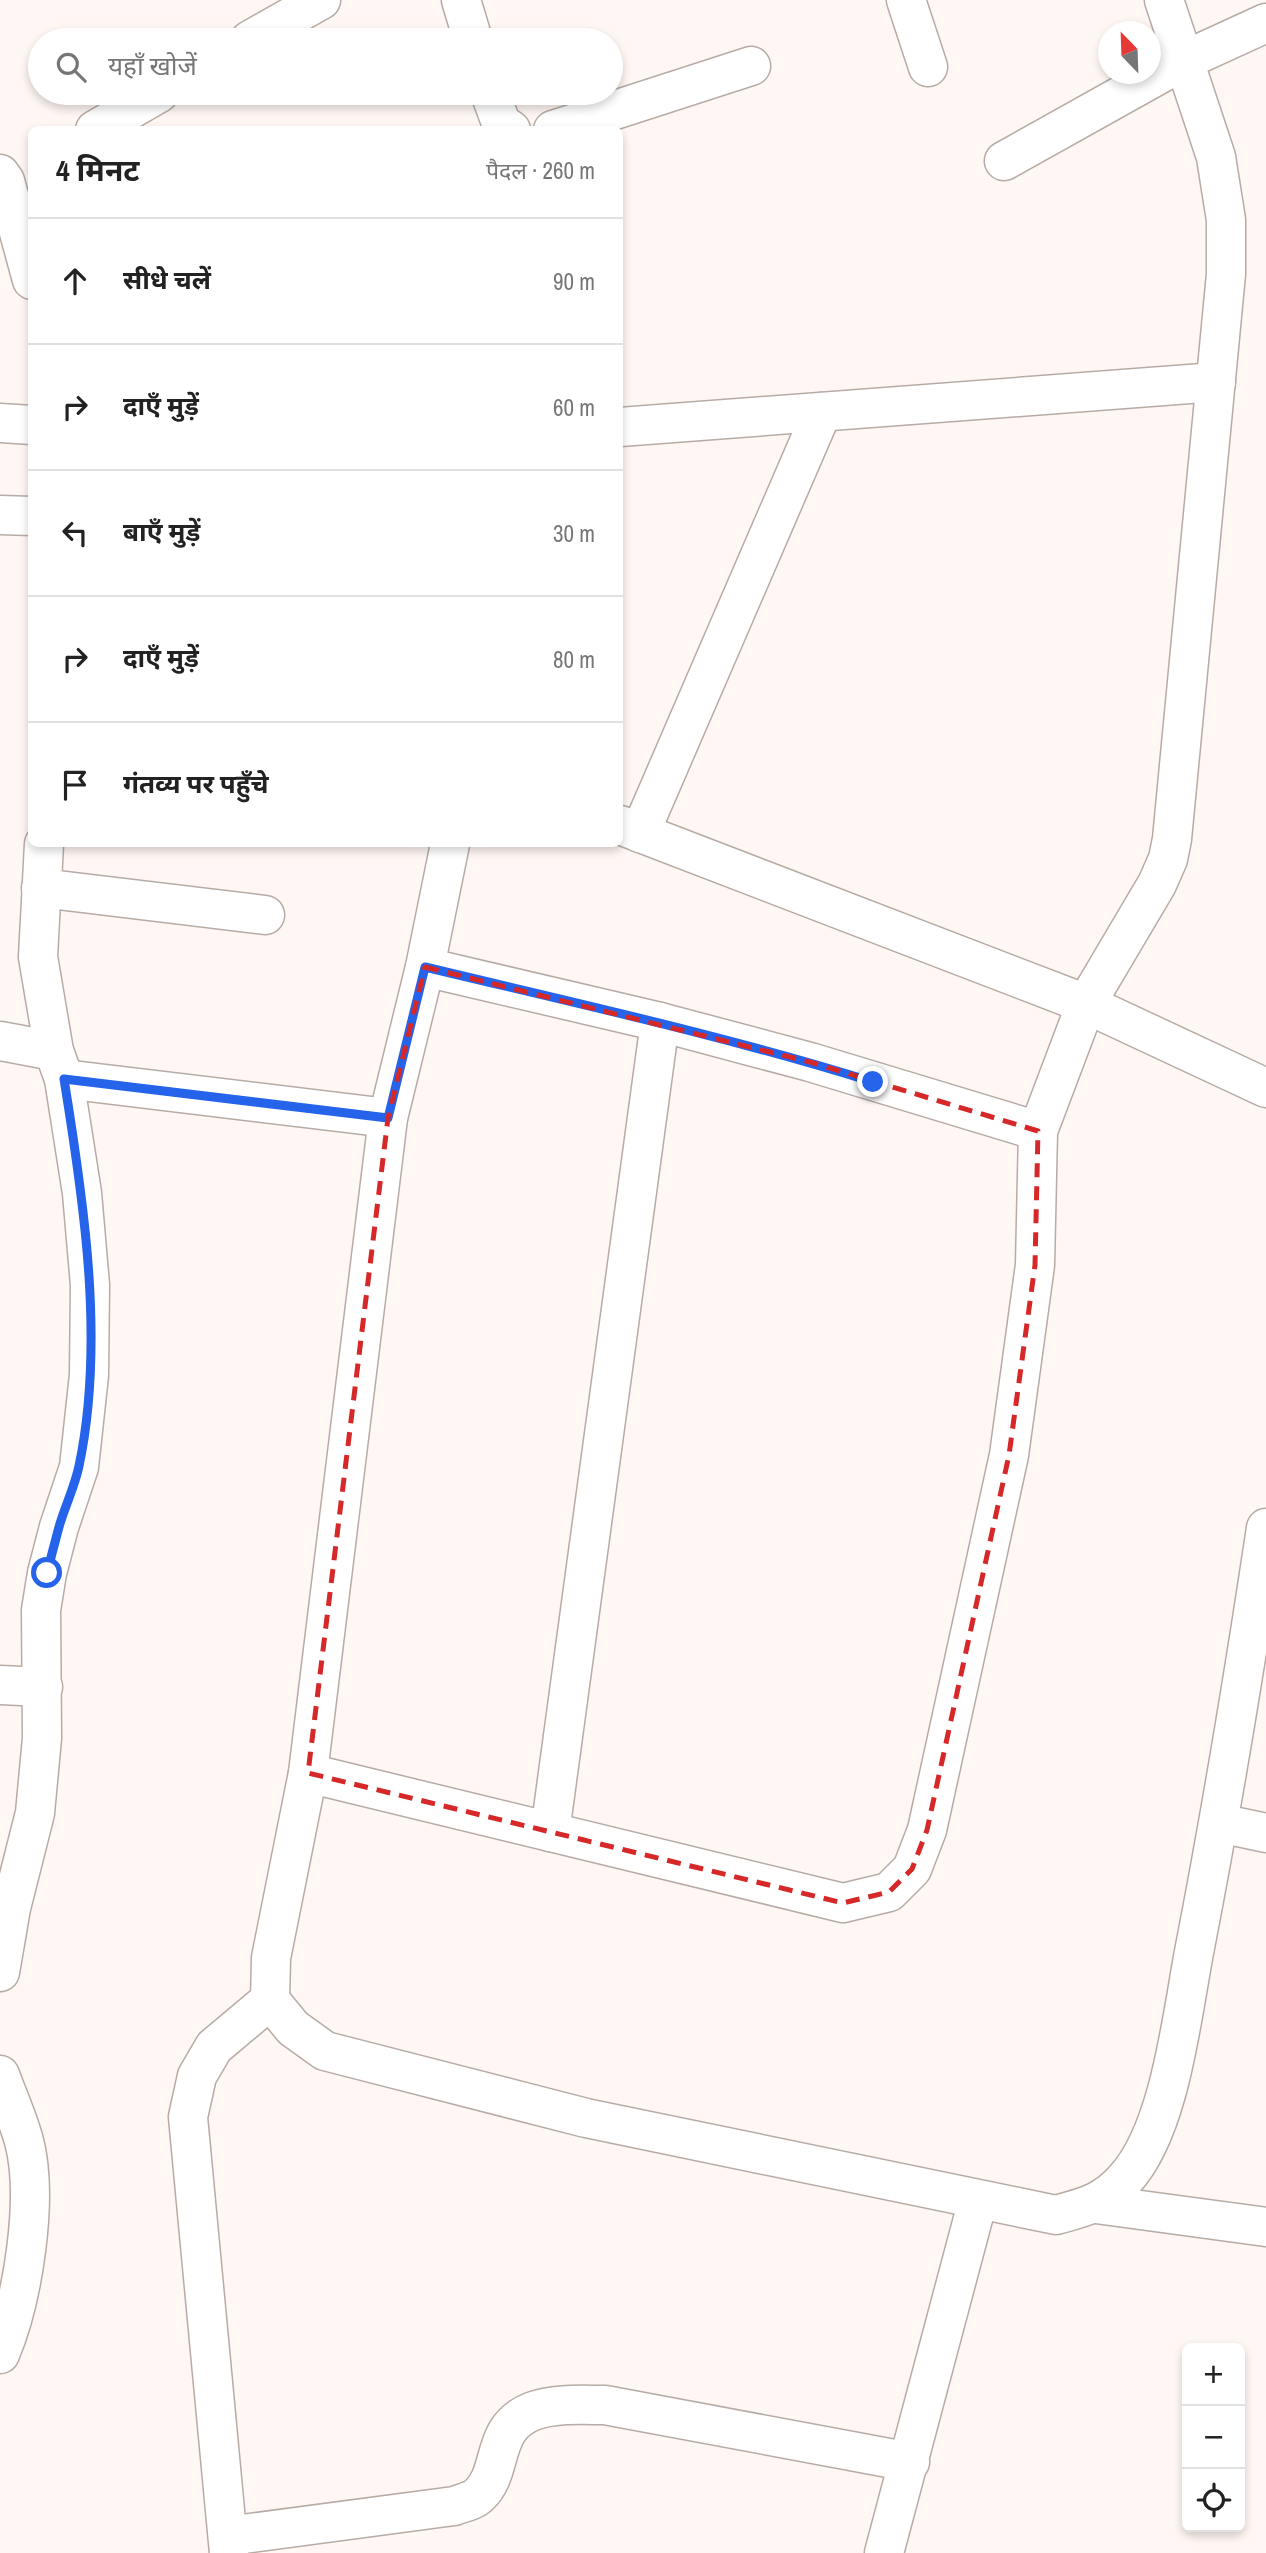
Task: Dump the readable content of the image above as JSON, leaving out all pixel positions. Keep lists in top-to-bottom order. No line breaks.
{"north":"top left","page":{"search":"यहाँ खोजें","heading":["4 मिनट","पैदल · 260 m"],"list":[["सीधे चलें","90 m"],["दाएँ मुड़ें","60 m"],["बाएँ मुड़ें","30 m"],["दाएँ मुड़ें","80 m"],"गंतव्य पर पहुँचे"],"map_buttons":["+","−"]}}
